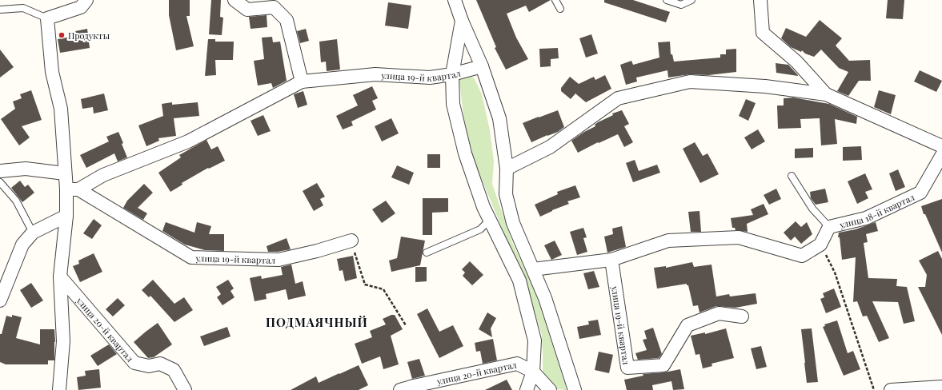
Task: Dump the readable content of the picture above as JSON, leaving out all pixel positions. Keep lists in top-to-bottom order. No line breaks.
{"streets":{"street":["улица 19-й квартал","улица 18-й квартал","улица 20-й квартал"]},"districts":["ПОДМАЯЧНЫЙ"],"places":["Продукты"]}
